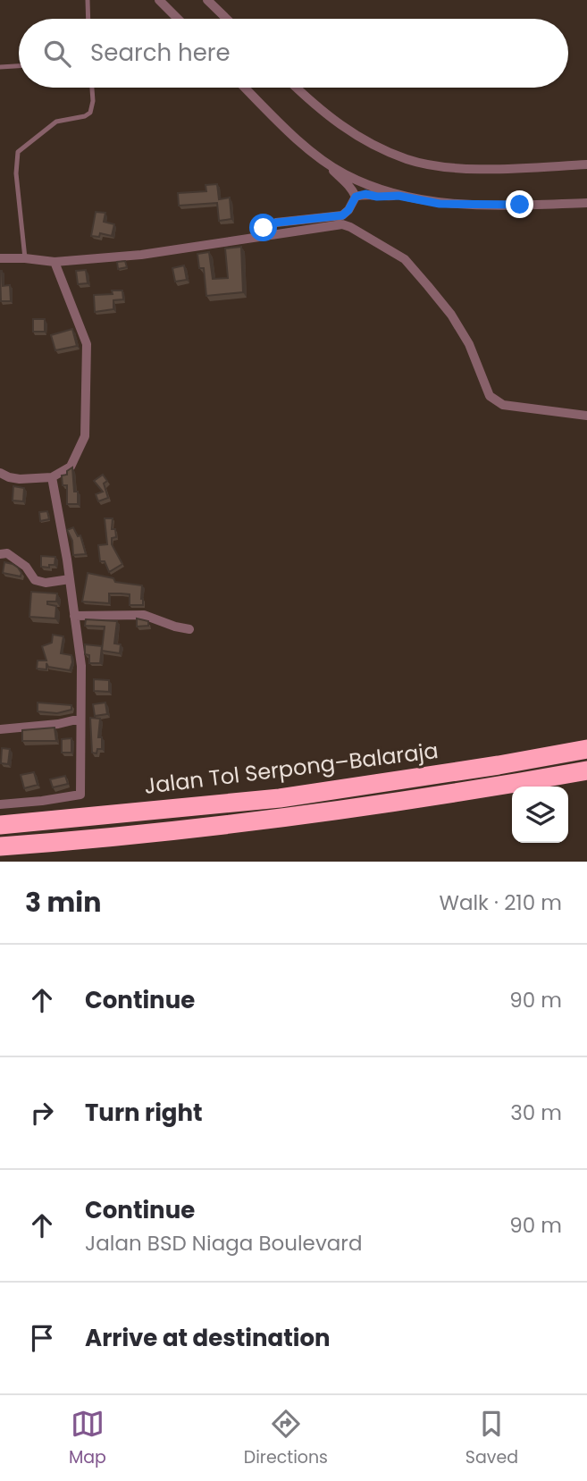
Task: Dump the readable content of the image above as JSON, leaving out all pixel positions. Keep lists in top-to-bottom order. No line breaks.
{"streets":{"highway":["Jalan Tol Serpong–Balaraja"]},"page":{"search":"Search here","heading":["3 min","Walk · 210 m"],"list":[["Continue","90 m"],["Turn right","30 m"],["Continue","Jalan BSD Niaga Boulevard","90 m"],"Arrive at destination"],"nav":["Map","Directions","Saved"]}}
